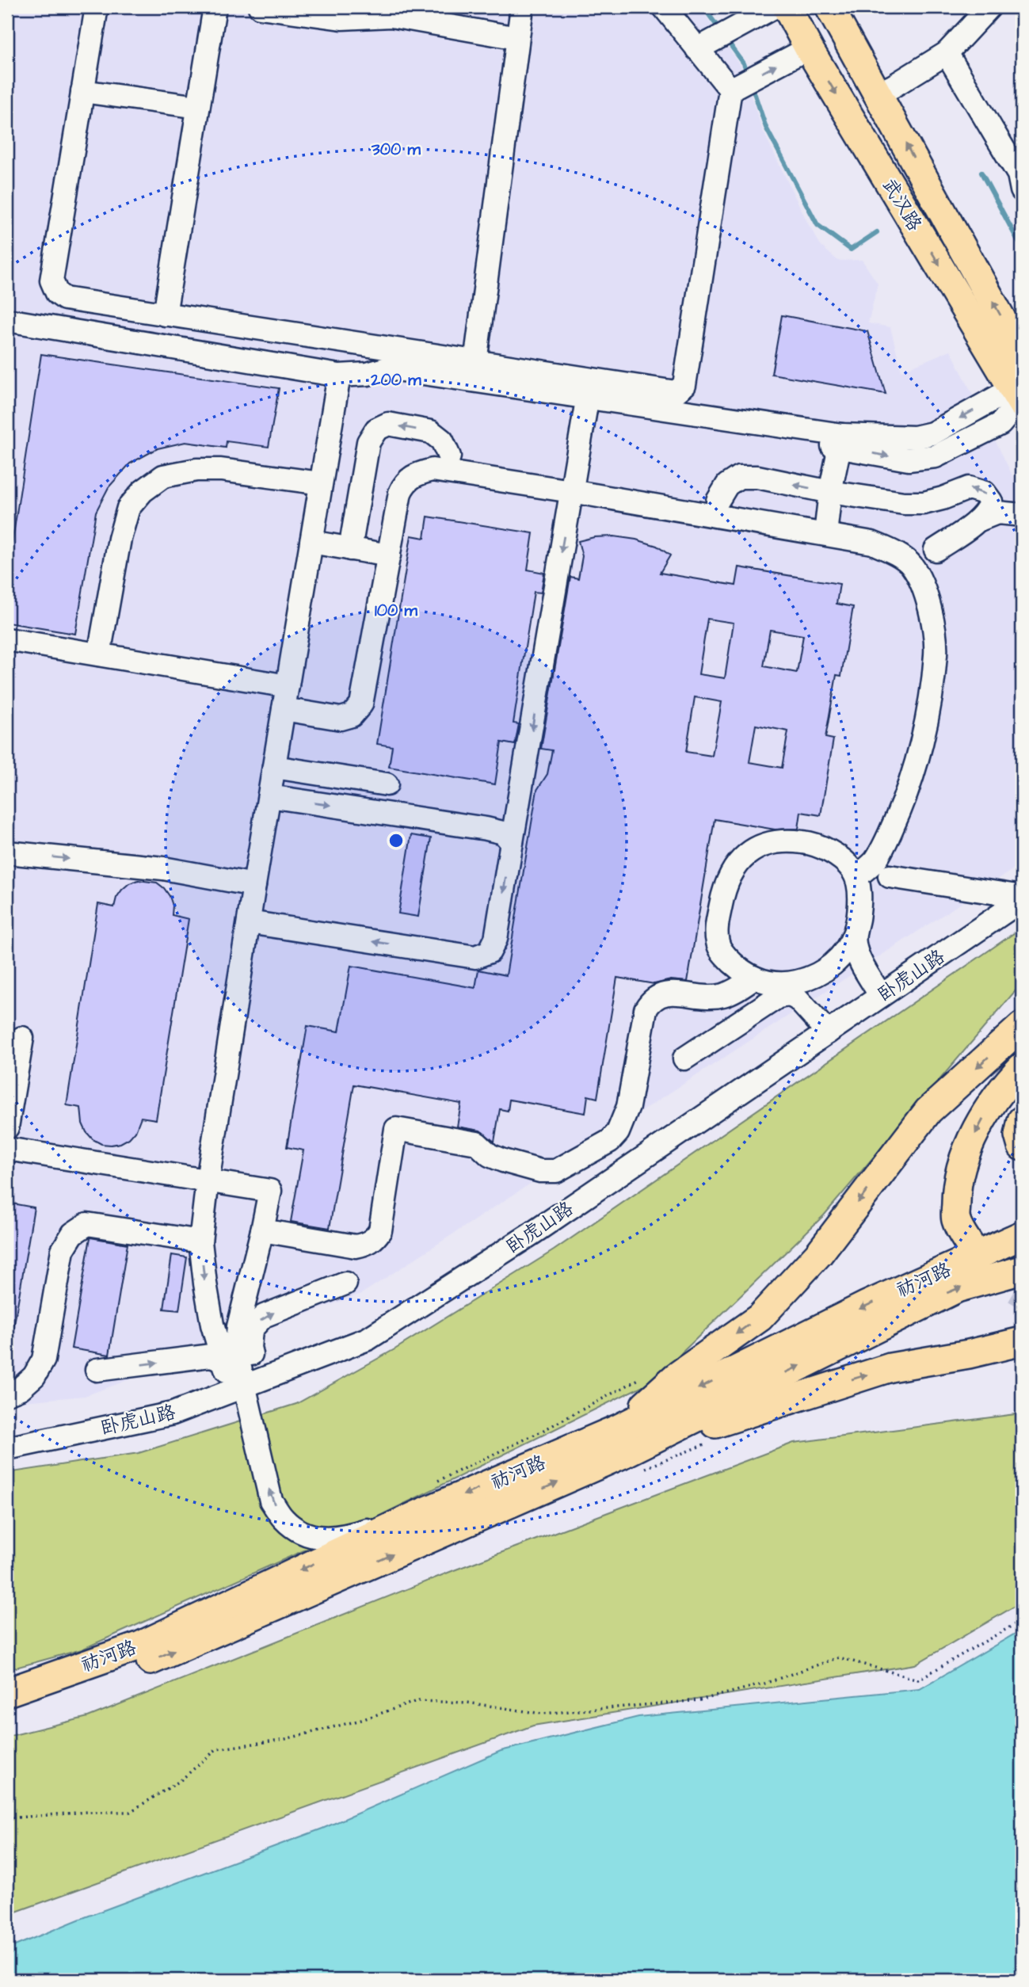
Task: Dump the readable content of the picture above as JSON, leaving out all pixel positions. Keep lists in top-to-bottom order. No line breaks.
{"streets":{"main road":["武汉路","祊河路"],"street":["卧虎山路"]},"rings":["300 m","200 m","100 m"]}
